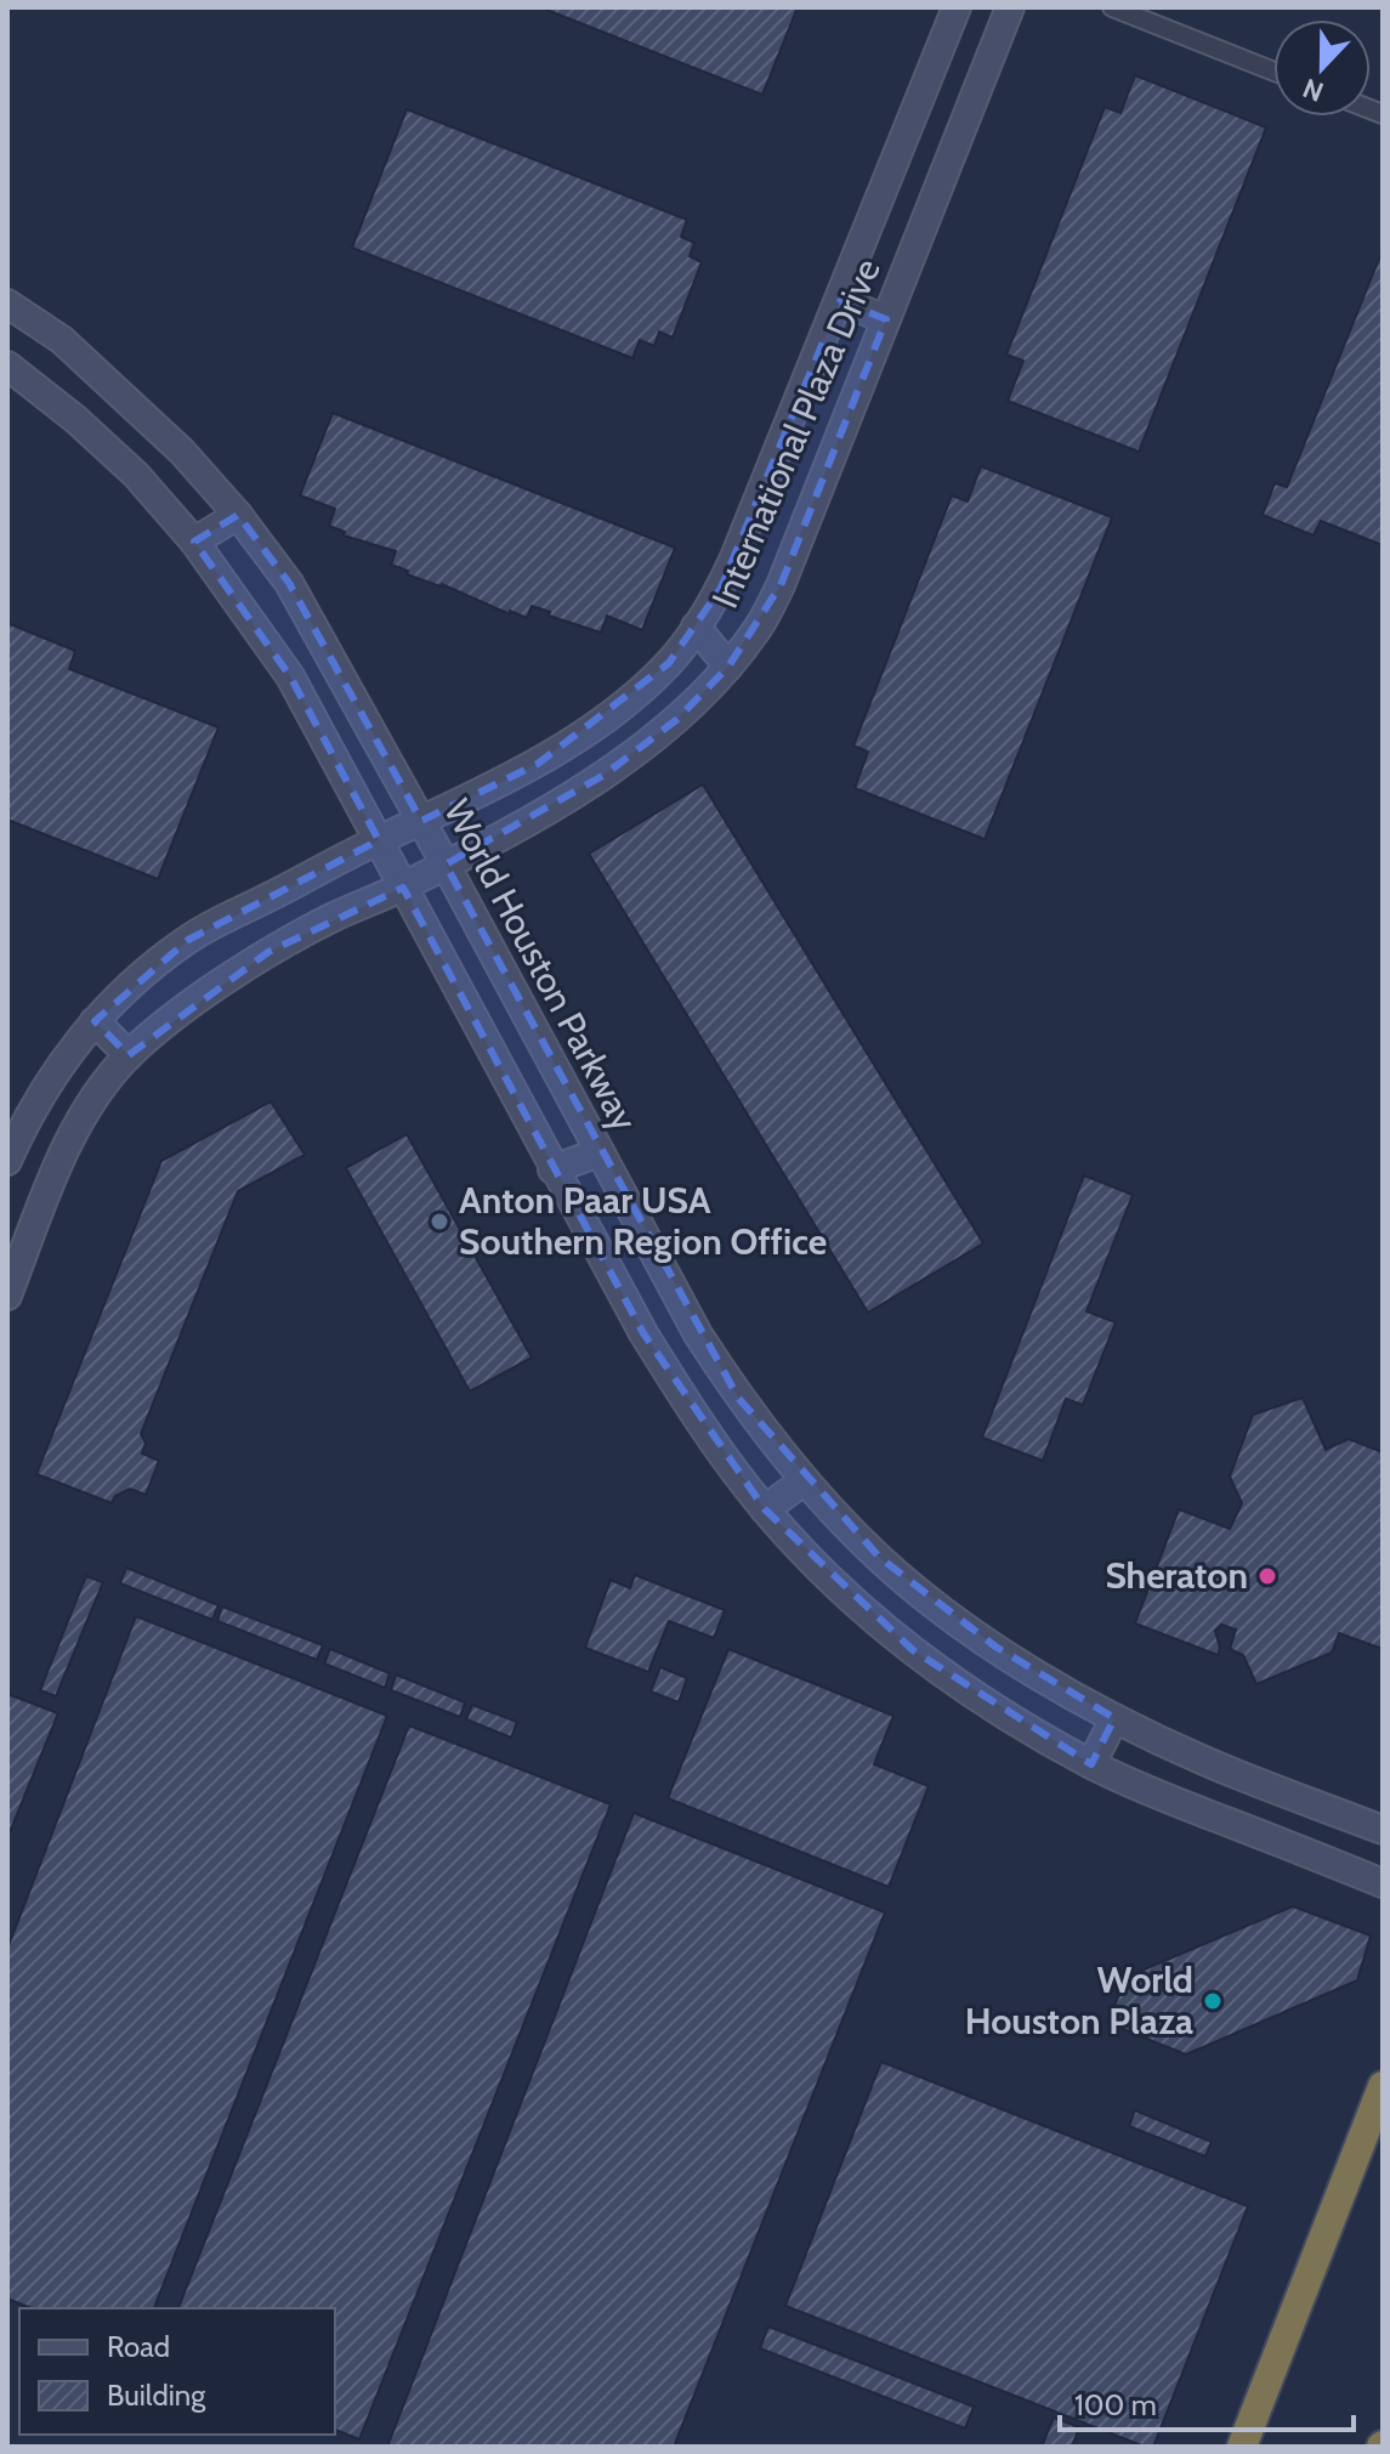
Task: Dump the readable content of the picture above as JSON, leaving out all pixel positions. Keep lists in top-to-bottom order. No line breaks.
{"streets":{"street":["International Plaza Drive","World Houston Parkway"]},"crossings":[["International Plaza Drive","World Houston Parkway"]],"places":["Anton Paar USA Southern Region Office","Sheraton","World Houston Plaza"],"legend":["Road","Building"],"scale_bar":"100 m","north":"bottom"}
